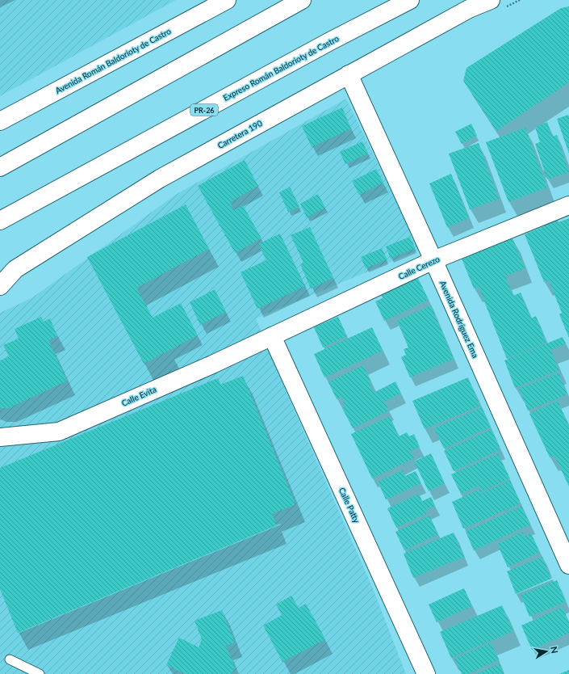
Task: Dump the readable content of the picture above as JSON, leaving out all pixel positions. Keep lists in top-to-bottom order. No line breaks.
{"streets":{"main road":["Avenida Román Baldorioty de Castro","Expreso Román Baldorioty de Castro","PR-26","Carretera 190","Calle Cerezo","Avenida Rodríguez Ema","Calle Evita","Calle Patty"]},"crossings":[["Carretera 190","Avenida Rodríguez Ema"],["Calle Cerezo","Avenida Rodríguez Ema"],["Calle Cerezo","Calle Evita"],["Calle Cerezo","Calle Patty"],["Calle Evita","Calle Patty"]],"north":"right"}
